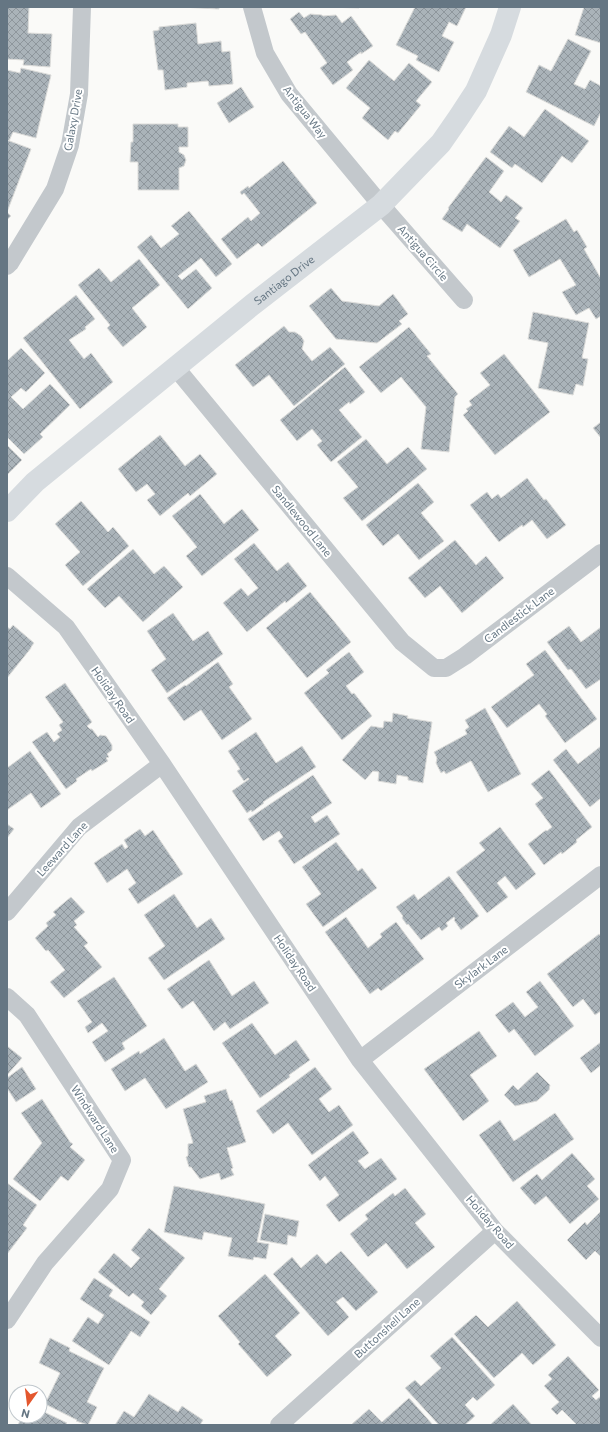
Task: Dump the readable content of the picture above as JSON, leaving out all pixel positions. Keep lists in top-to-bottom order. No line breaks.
{"streets":{"street":["Antigua Way","Galaxy Drive","Antigua Circle","Santiago Drive","Sandlewood Lane","Candlestick Lane","Holiday Road","Leeward Lane","Skylark Lane","Windward Lane","Buttonshell Lane"]},"crossings":[["Antigua Way","Antigua Circle"],["Antigua Way","Santiago Drive"],["Antigua Circle","Santiago Drive"],["Santiago Drive","Sandlewood Lane"],["Sandlewood Lane","Candlestick Lane"],["Holiday Road","Leeward Lane"],["Holiday Road","Skylark Lane"],["Holiday Road","Buttonshell Lane"]],"north":"bottom"}
